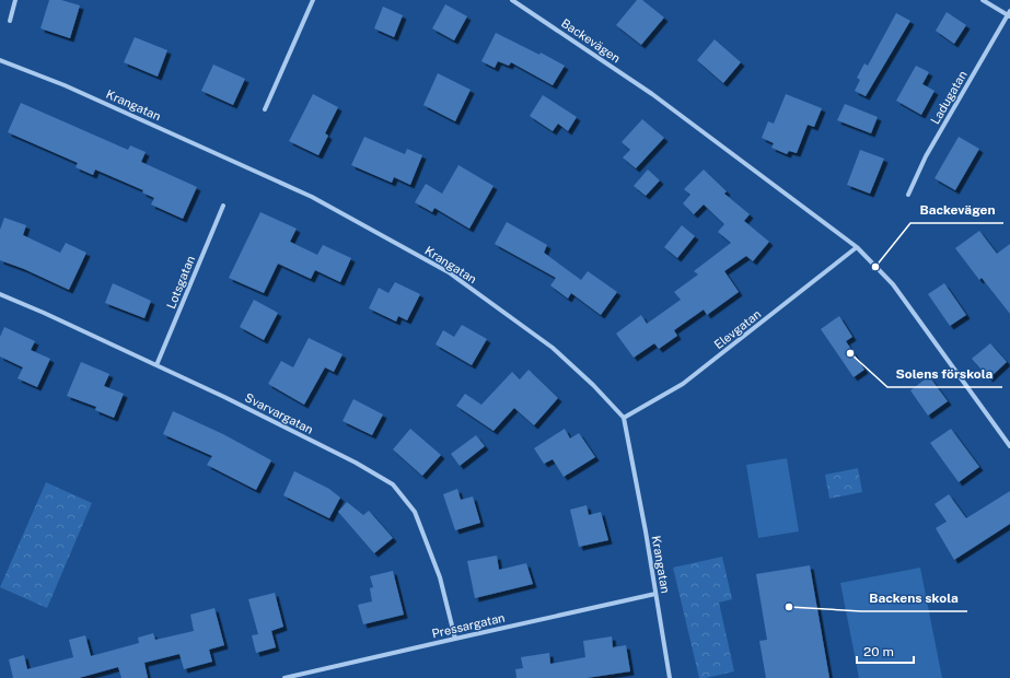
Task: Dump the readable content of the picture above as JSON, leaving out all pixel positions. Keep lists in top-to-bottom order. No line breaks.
{"streets":{"street":["Backevägen","Ladugatan","Krangatan","Lotsgatan","Elevgatan","Svarvargatan","Pressargatan"]},"crossings":[["Backevägen","Elevgatan"],["Krangatan","Elevgatan"],["Krangatan","Pressargatan"],["Lotsgatan","Svarvargatan"],["Svarvargatan","Pressargatan"]],"places":["Backevägen","Solens förskola","Backens skola"],"scale_bar":"20 m"}
